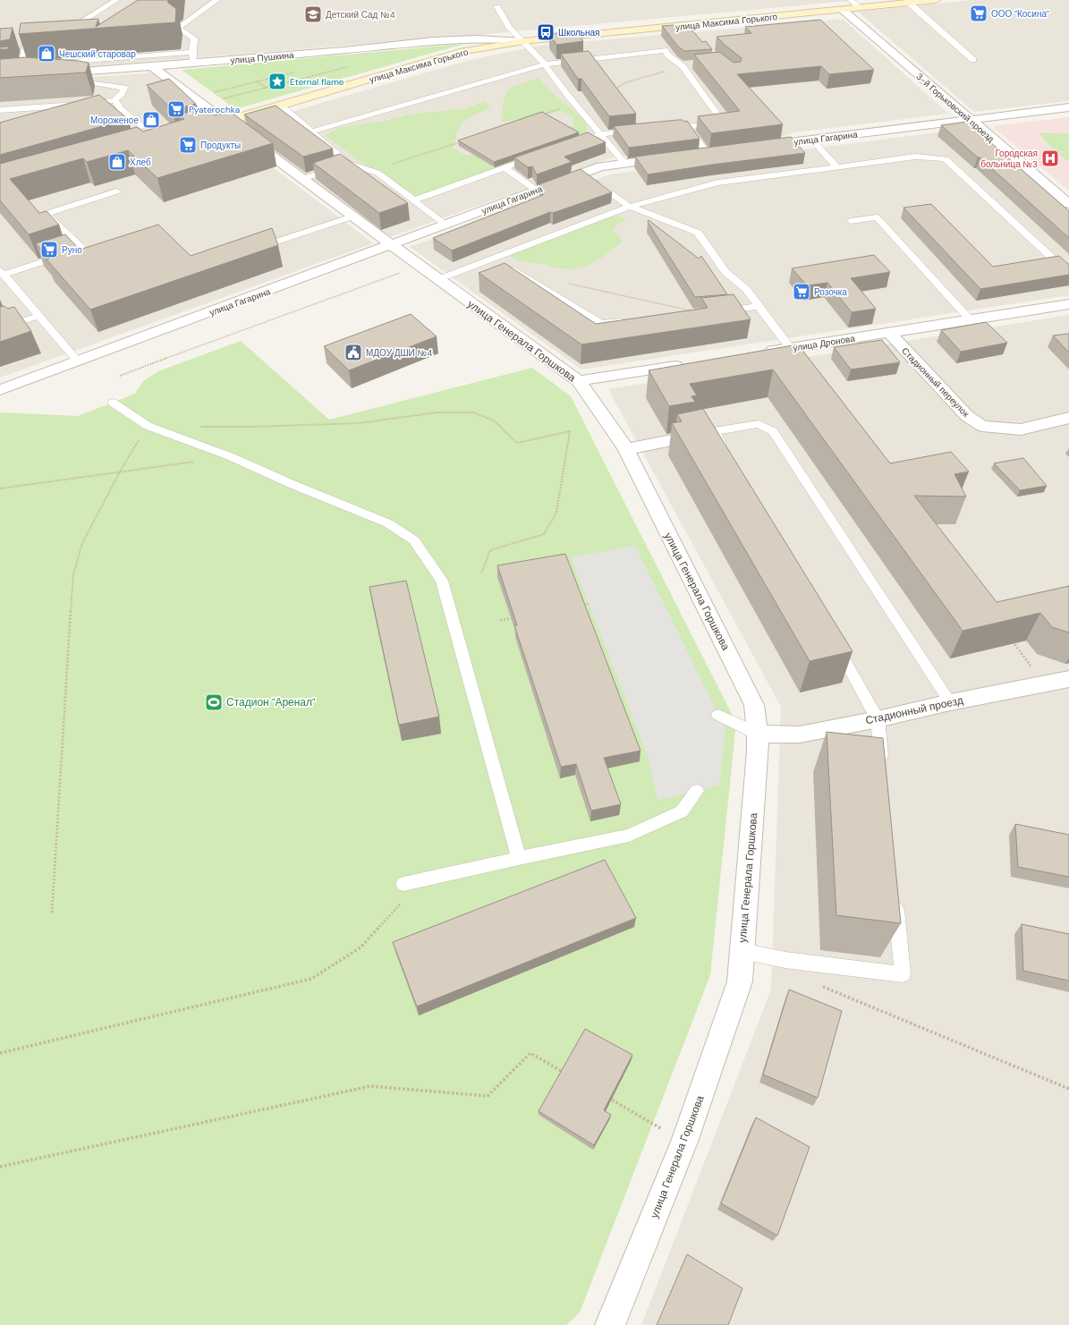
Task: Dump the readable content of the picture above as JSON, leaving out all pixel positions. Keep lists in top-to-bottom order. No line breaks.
{"streets":{"street":["улица Максима Горького","улица Пушкина","3-й Горьковский проезд","улица Гагарина","улица Генерала Горшкова","улица Дронова","Стадионный переулок","Стадионный проезд"]},"crossings":[["улица Максима Горького","улица Пушкина"],["улица Максима Горького","3-й Горьковский проезд"],["улица Максима Горького","улица Генерала Горшкова"],["улица Пушкина","улица Генерала Горшкова"],["3-й Горьковский проезд","улица Гагарина"],["улица Гагарина","улица Генерала Горшкова"],["улица Генерала Горшкова","Стадионный проезд"],["улица Дронова","Стадионный переулок"]],"places":{"supermarket":["ООО \"Косина\"","Pyaterochka","Продукты","Руно","Розочка"],"school or university":["Детский Сад №4"],"bus stop":["Школьная"],"shop":["Чешский старовар","Мороженое","Хлеб"],"place":["Eternal flame"],"hospital":["Городская больница №3"],"public building":["МДОУ ДШИ №4"],"sports":["Стадион \"Аренал\""]}}
